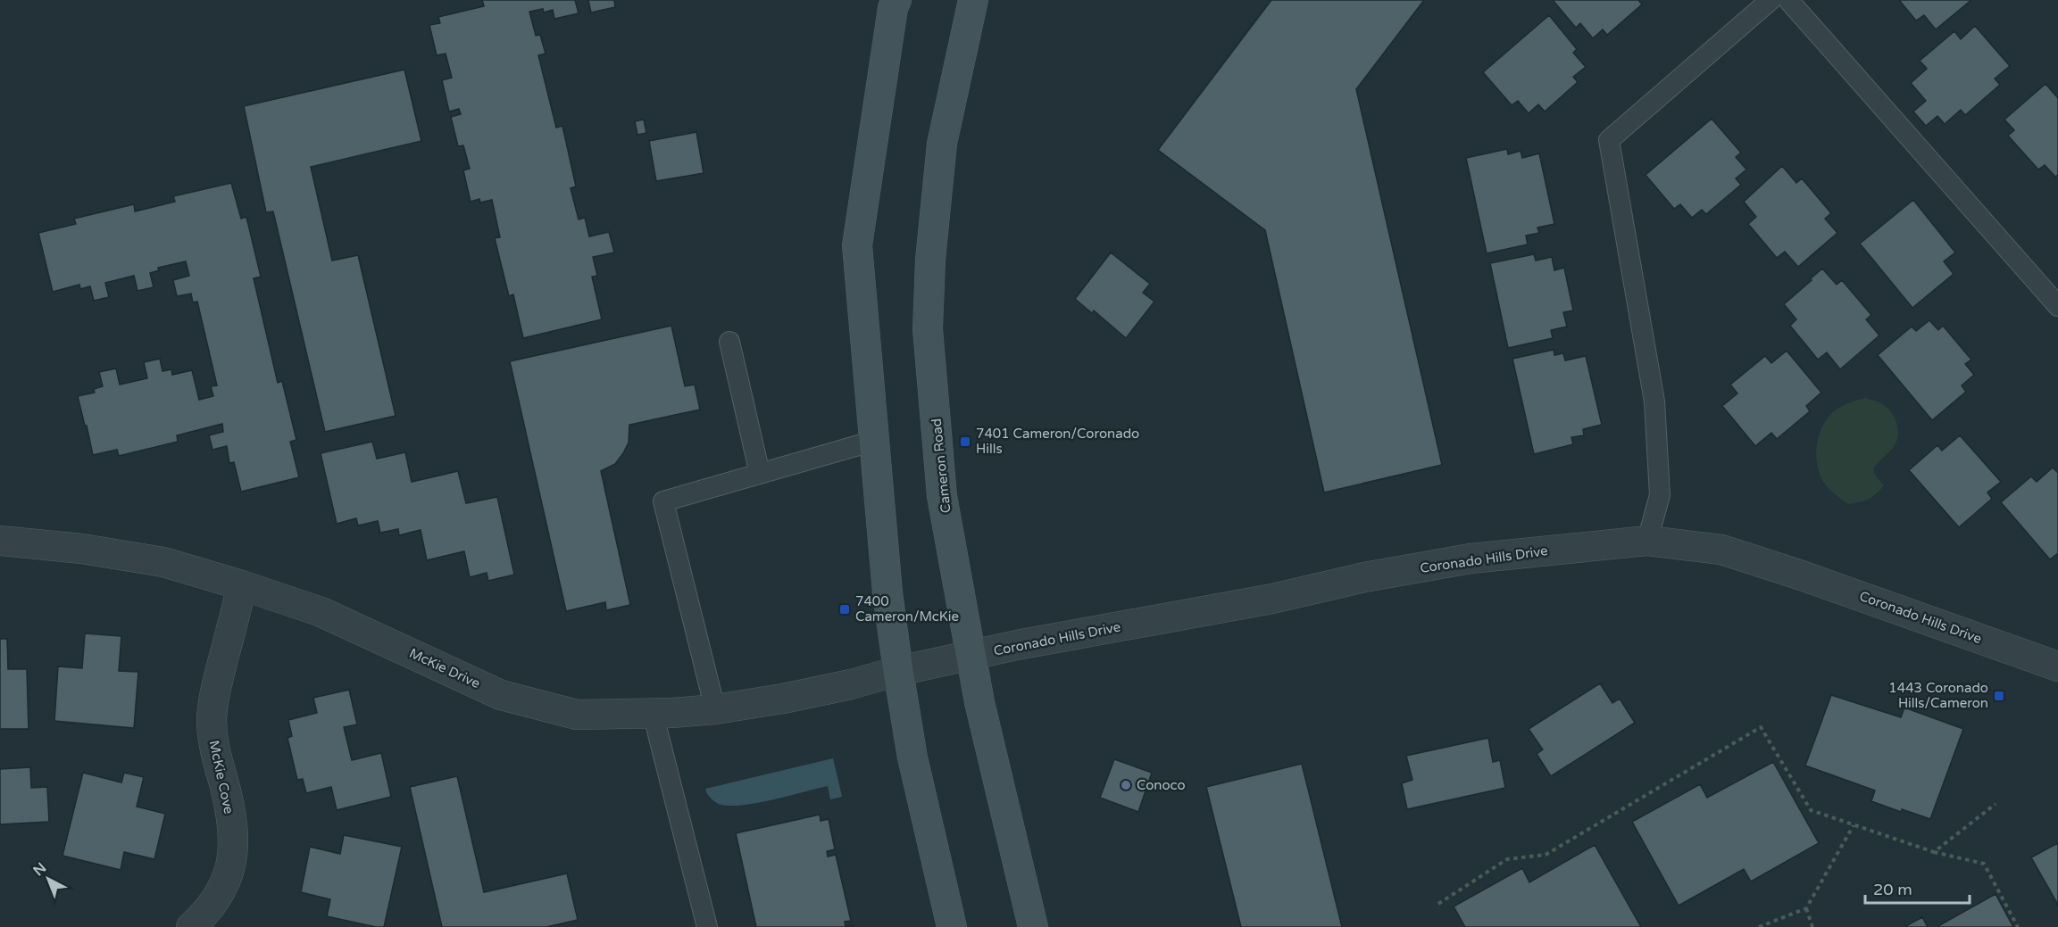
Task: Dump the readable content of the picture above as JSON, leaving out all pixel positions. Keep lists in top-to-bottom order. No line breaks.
{"streets":{"main road":["Cameron Road"],"street":["Coronado Hills Drive","McKie Drive","McKie Cove"]},"crossings":[["Cameron Road","Coronado Hills Drive"],["Coronado Hills Drive","McKie Drive"],["McKie Drive","McKie Cove"]],"places":{"transit":["7401 Cameron/Coronado Hills","7400 Cameron/McKie","1443 Coronado Hills/Cameron"],"other":["Conoco"]},"scale_bar":"20 m","north":"top left"}
